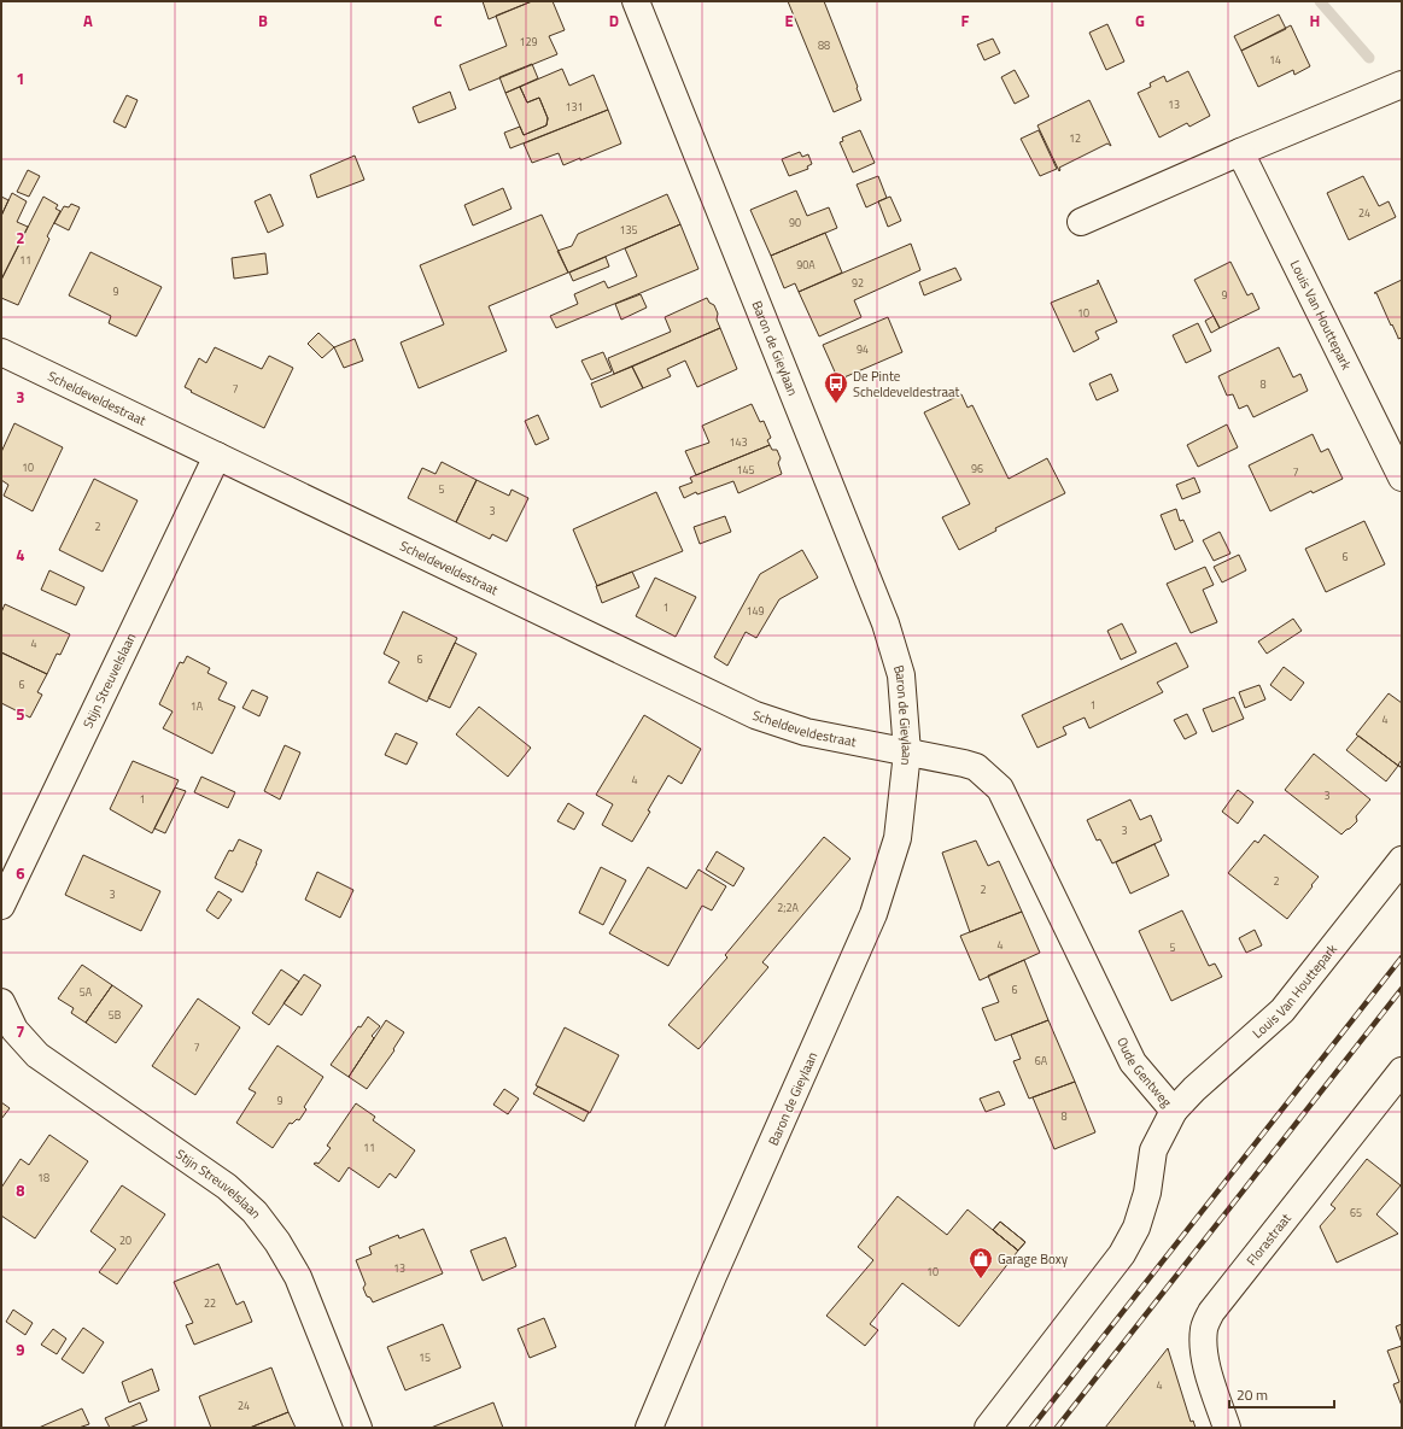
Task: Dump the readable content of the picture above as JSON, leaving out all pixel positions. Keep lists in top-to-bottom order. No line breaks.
{"streets":{"street":["Louis Van Houttepark","Baron de Gieylaan","Scheldeveldestraat","Stijn Streuvelslaan","Oude Gentweg","Florastraat"]},"crossings":[["Louis Van Houttepark","Oude Gentweg"],["Baron de Gieylaan","Scheldeveldestraat"],["Baron de Gieylaan","Oude Gentweg"],["Scheldeveldestraat","Stijn Streuvelslaan"],["Scheldeveldestraat","Oude Gentweg"]],"places":{"bus stop":["De Pinte Scheldeveldestraat"],"shop":["Garage Boxy"]},"house_numbers":["129","88","14","13","131","12","24","90","135","11","90A","92","9","9","10","94","8","7","143","10","96","145","7","5","3","2","6","1","149","4","6","6","1","1A","4","4","3","1","3","2","2","3","2;2A","4","5","6","5A","5B","7","6A","9","8","11","18","65","20","13","10","22","15","4","24"],"scale_bar":"20 m","grid":{"columns":["A","B","C","D","E","F","G","H"],"rows":["1","2","3","4","5","6","7","8","9"]}}
